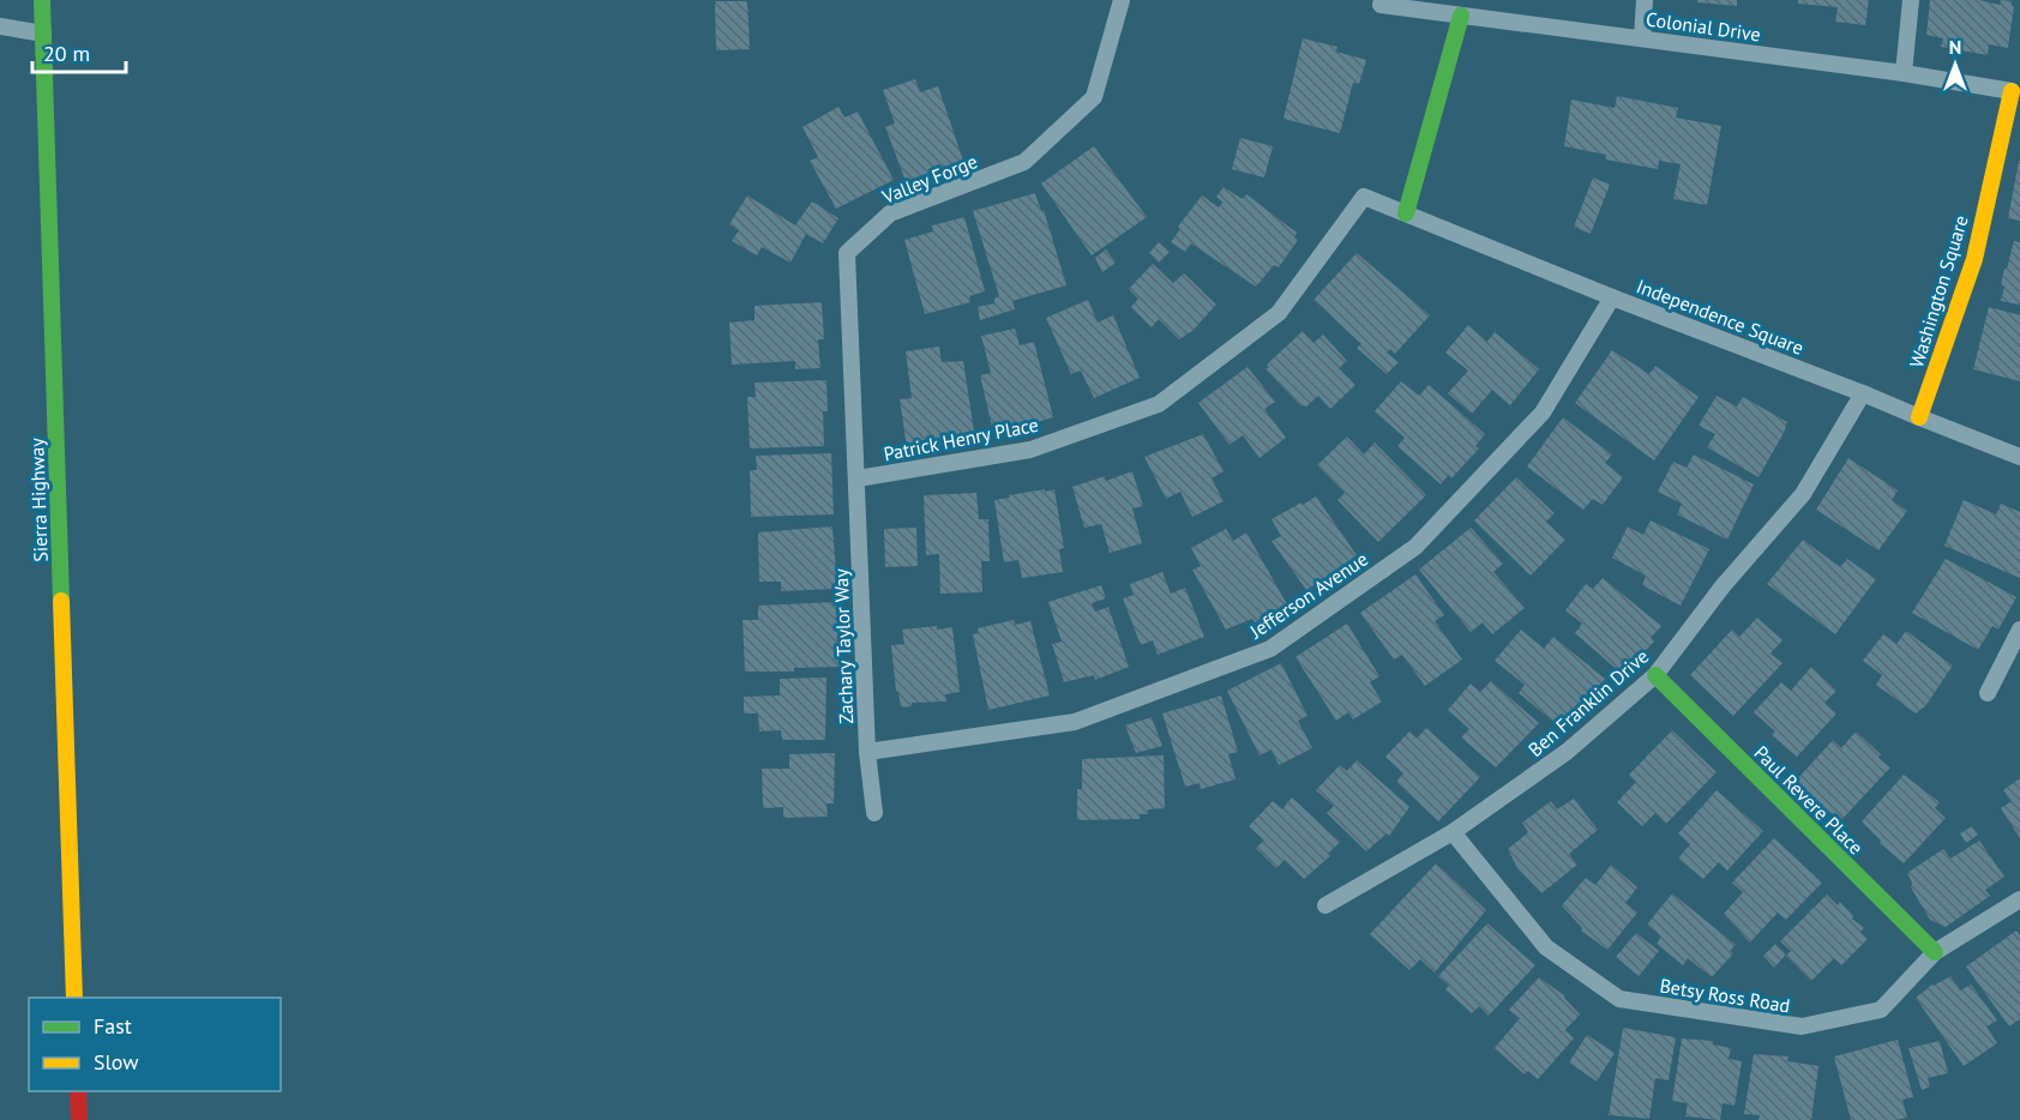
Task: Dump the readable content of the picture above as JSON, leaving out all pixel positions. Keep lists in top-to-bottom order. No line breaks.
{"streets":{"main road":["Washington Square","Sierra Highway","Paul Revere Place"],"lane":["Colonial Drive","Valley Forge","Independence Square","Patrick Henry Place","Jefferson Avenue","Zachary Taylor Way","Ben Franklin Drive","Betsy Ross Road"]},"crossings":[["Colonial Drive","Washington Square"],["Valley Forge","Patrick Henry Place"],["Valley Forge","Zachary Taylor Way"],["Washington Square","Independence Square"],["Independence Square","Patrick Henry Place"],["Independence Square","Jefferson Avenue"],["Independence Square","Ben Franklin Drive"],["Patrick Henry Place","Zachary Taylor Way"],["Jefferson Avenue","Zachary Taylor Way"],["Ben Franklin Drive","Paul Revere Place"],["Ben Franklin Drive","Betsy Ross Road"],["Paul Revere Place","Betsy Ross Road"]],"legend":["Fast","Slow"],"scale_bar":"20 m","north":"top"}
